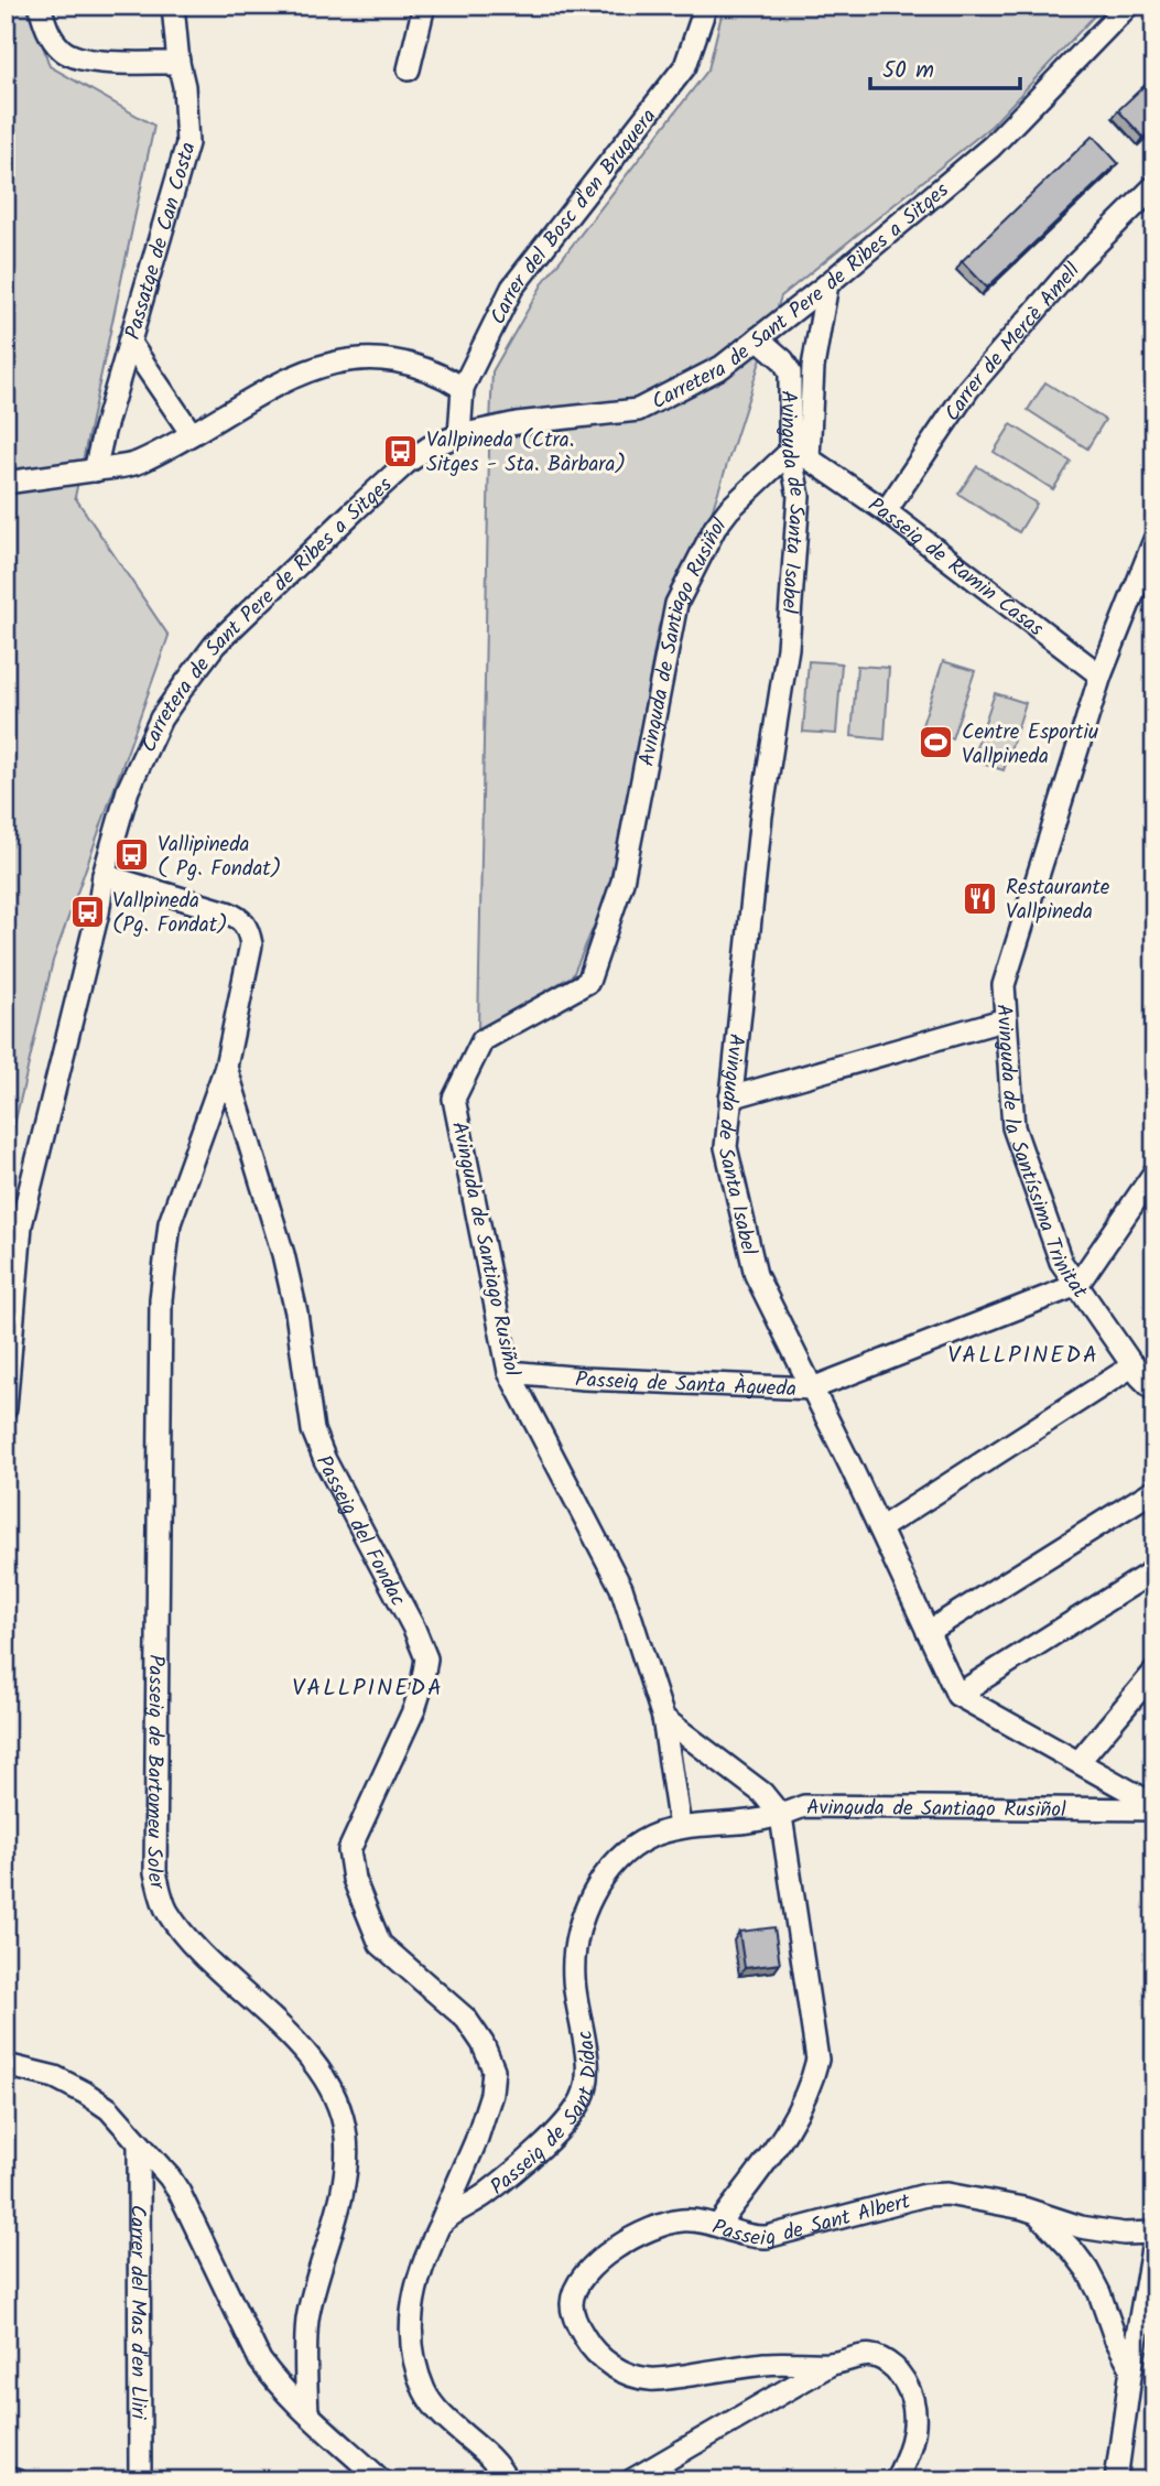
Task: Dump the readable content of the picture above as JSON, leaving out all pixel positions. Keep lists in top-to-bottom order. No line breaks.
{"streets":{"street":["Carrer del Bosc d'en Bruguera","Passatge de Can Costa","Carretera de Sant Pere de Ribes a Sitges","Carrer de Mercè Amell","Avinguda de Santa Isabel","Passeig de Ramin Casas","Avinguda de Santiago Rusiñol","Avinguda de la Santíssima Trinitat","Passeig de Santa Àgueda","Passeig del Fondac","Passeig de Bartomeu Soler","Passeig de Sant Dídac","Passeig de Sant Albert","Carrer del Mas d'en Lliri"]},"crossings":[["Carrer del Bosc d'en Bruguera","Carretera de Sant Pere de Ribes a Sitges"],["Carretera de Sant Pere de Ribes a Sitges","Avinguda de Santa Isabel"],["Carretera de Sant Pere de Ribes a Sitges","Passeig del Fondac"],["Carrer de Mercè Amell","Passeig de Ramin Casas"],["Avinguda de Santa Isabel","Passeig de Ramin Casas"],["Avinguda de Santa Isabel","Avinguda de Santiago Rusiñol"],["Avinguda de Santa Isabel","Passeig de Santa Àgueda"],["Passeig de Ramin Casas","Avinguda de Santiago Rusiñol"],["Passeig de Ramin Casas","Avinguda de la Santíssima Trinitat"],["Avinguda de Santiago Rusiñol","Passeig de Santa Àgueda"],["Avinguda de Santiago Rusiñol","Passeig de Sant Dídac"],["Avinguda de Santiago Rusiñol","Passeig de Sant Albert"],["Avinguda de la Santíssima Trinitat","Passeig de Santa Àgueda"],["Passeig del Fondac","Passeig de Bartomeu Soler"],["Passeig del Fondac","Passeig de Sant Dídac"],["Passeig de Sant Dídac","Passeig de Sant Albert"]],"districts":["VALLPINEDA","VALLPINEDA"],"places":{"bus stop":["Vallpineda (Ctra. Sitges - Sta. Bàrbara)","Vallipineda ( Pg. Fondat)","Vallpineda (Pg. Fondat)"],"sports":["Centre Esportiu Vallpineda"],"restaurant":["Restaurante Vallpineda"]},"scale_bar":"50 m"}
